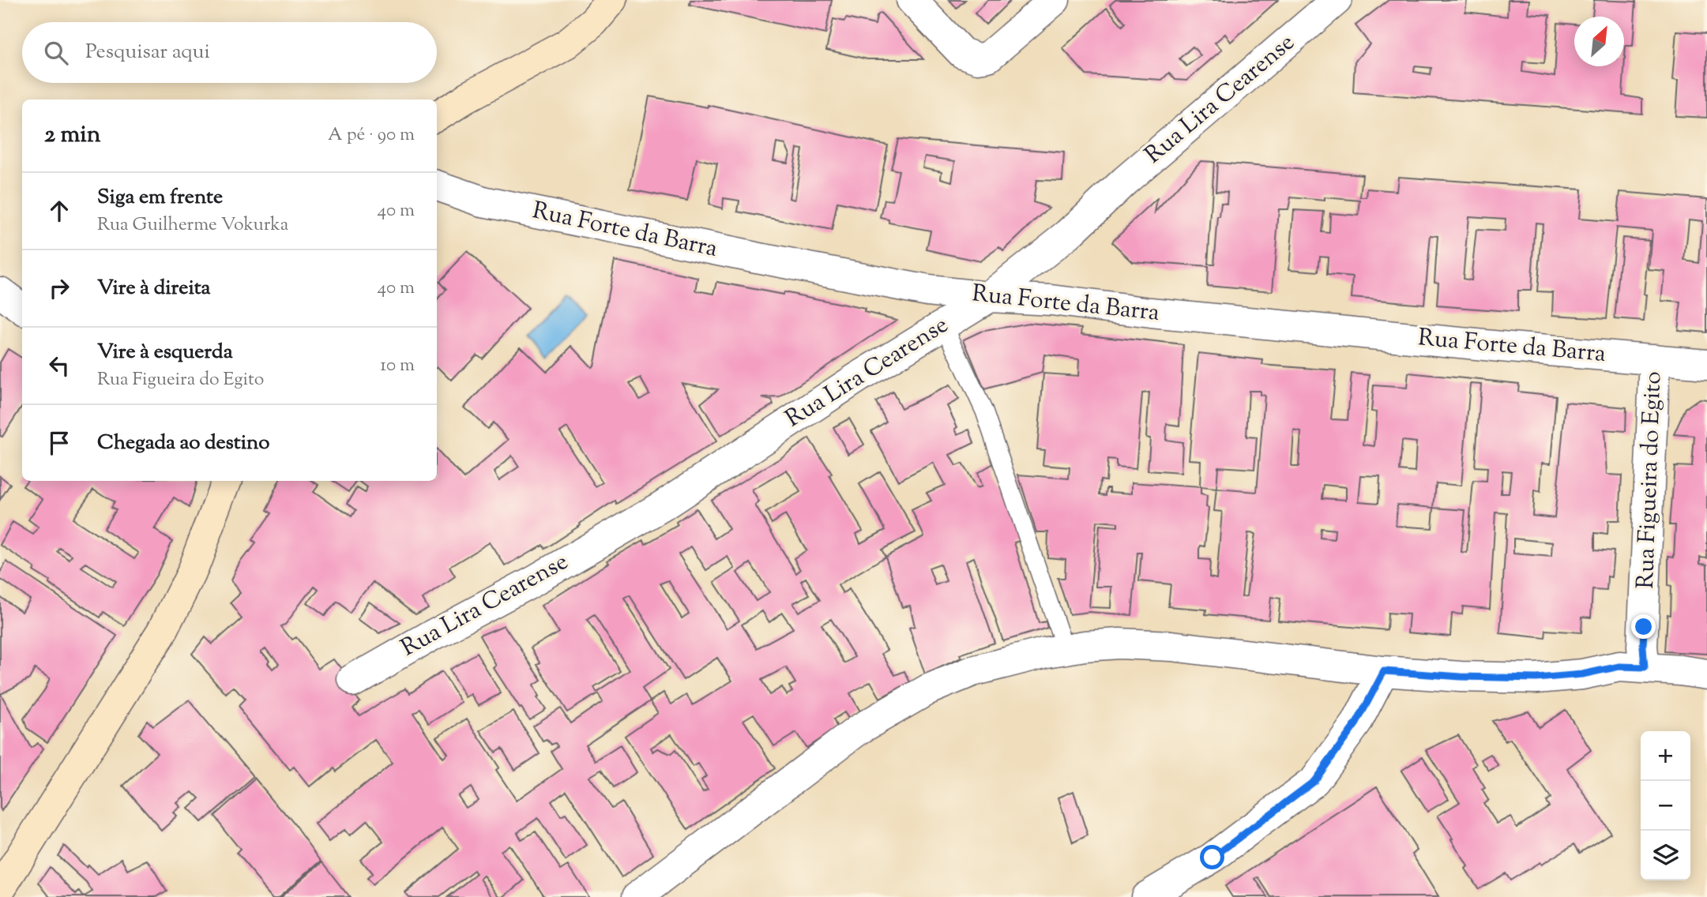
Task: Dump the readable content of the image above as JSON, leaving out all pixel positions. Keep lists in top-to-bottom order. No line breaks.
{"streets":{"street":["Rua Lira Cearense","Rua Forte da Barra","Rua Figueira do Egito"]},"crossings":[["Rua Lira Cearense","Rua Forte da Barra"],["Rua Forte da Barra","Rua Figueira do Egito"]],"north":"top right","page":{"search":"Pesquisar aqui","heading":["2 min","A pé · 90 m"],"list":[["Siga em frente","Rua Guilherme Vokurka","40 m"],["Vire à direita","40 m"],["Vire à esquerda","Rua Figueira do Egito","10 m"],"Chegada ao destino"],"map_buttons":["+","−"]}}
